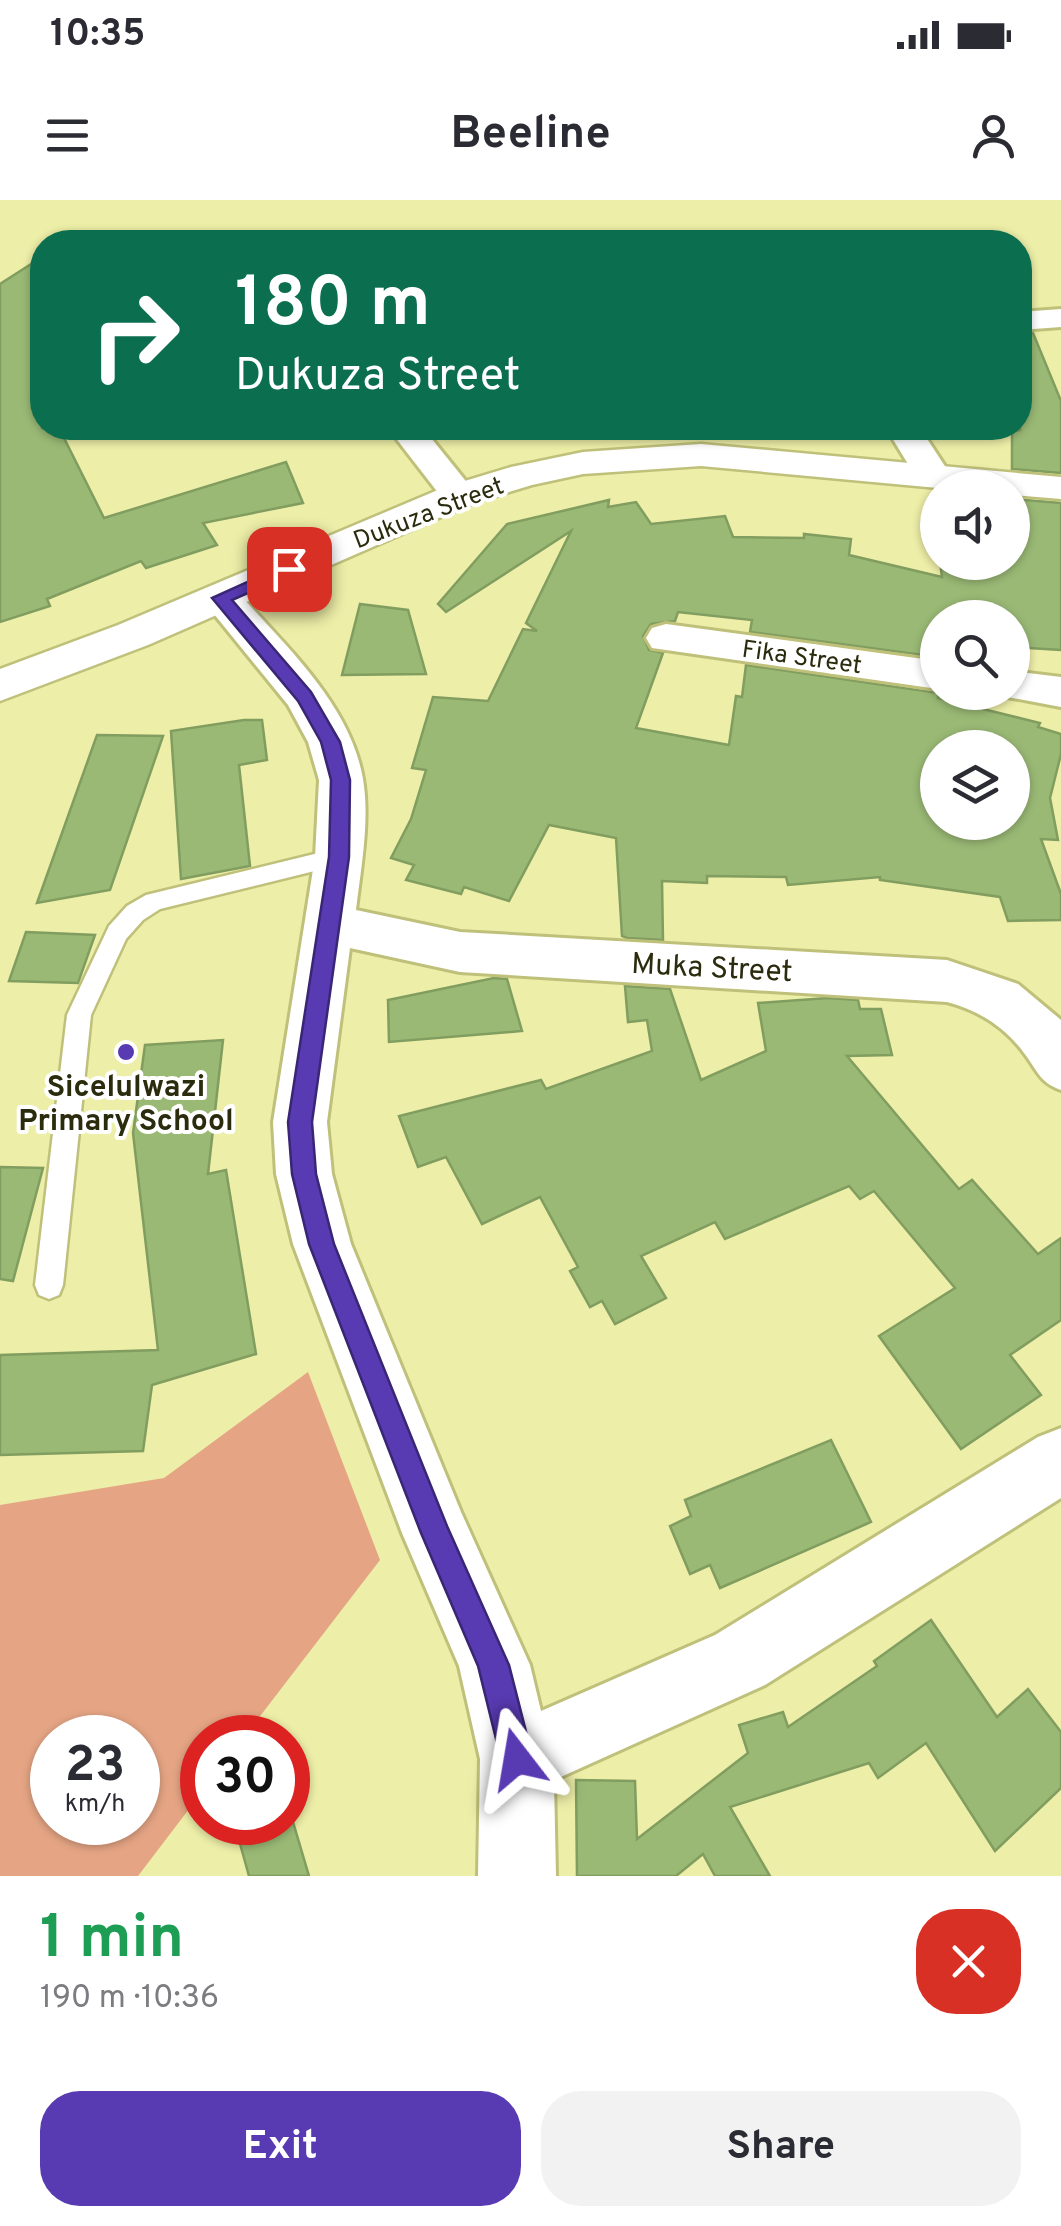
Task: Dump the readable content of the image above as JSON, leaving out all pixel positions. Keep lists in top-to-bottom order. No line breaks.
{"streets":{"main road":["Dukuza Street"],"street":["Fika Street","Muka Street"]},"places":["Sicelulwazi Primary School"],"page":{"status":"10:35","header":"Beeline","turn":["180 m","Dukuza Street"],"speed":"23 km/h","limit":"30","heading":["1 min","190 m · 10:36"],"buttons":["Exit","Share"]}}
